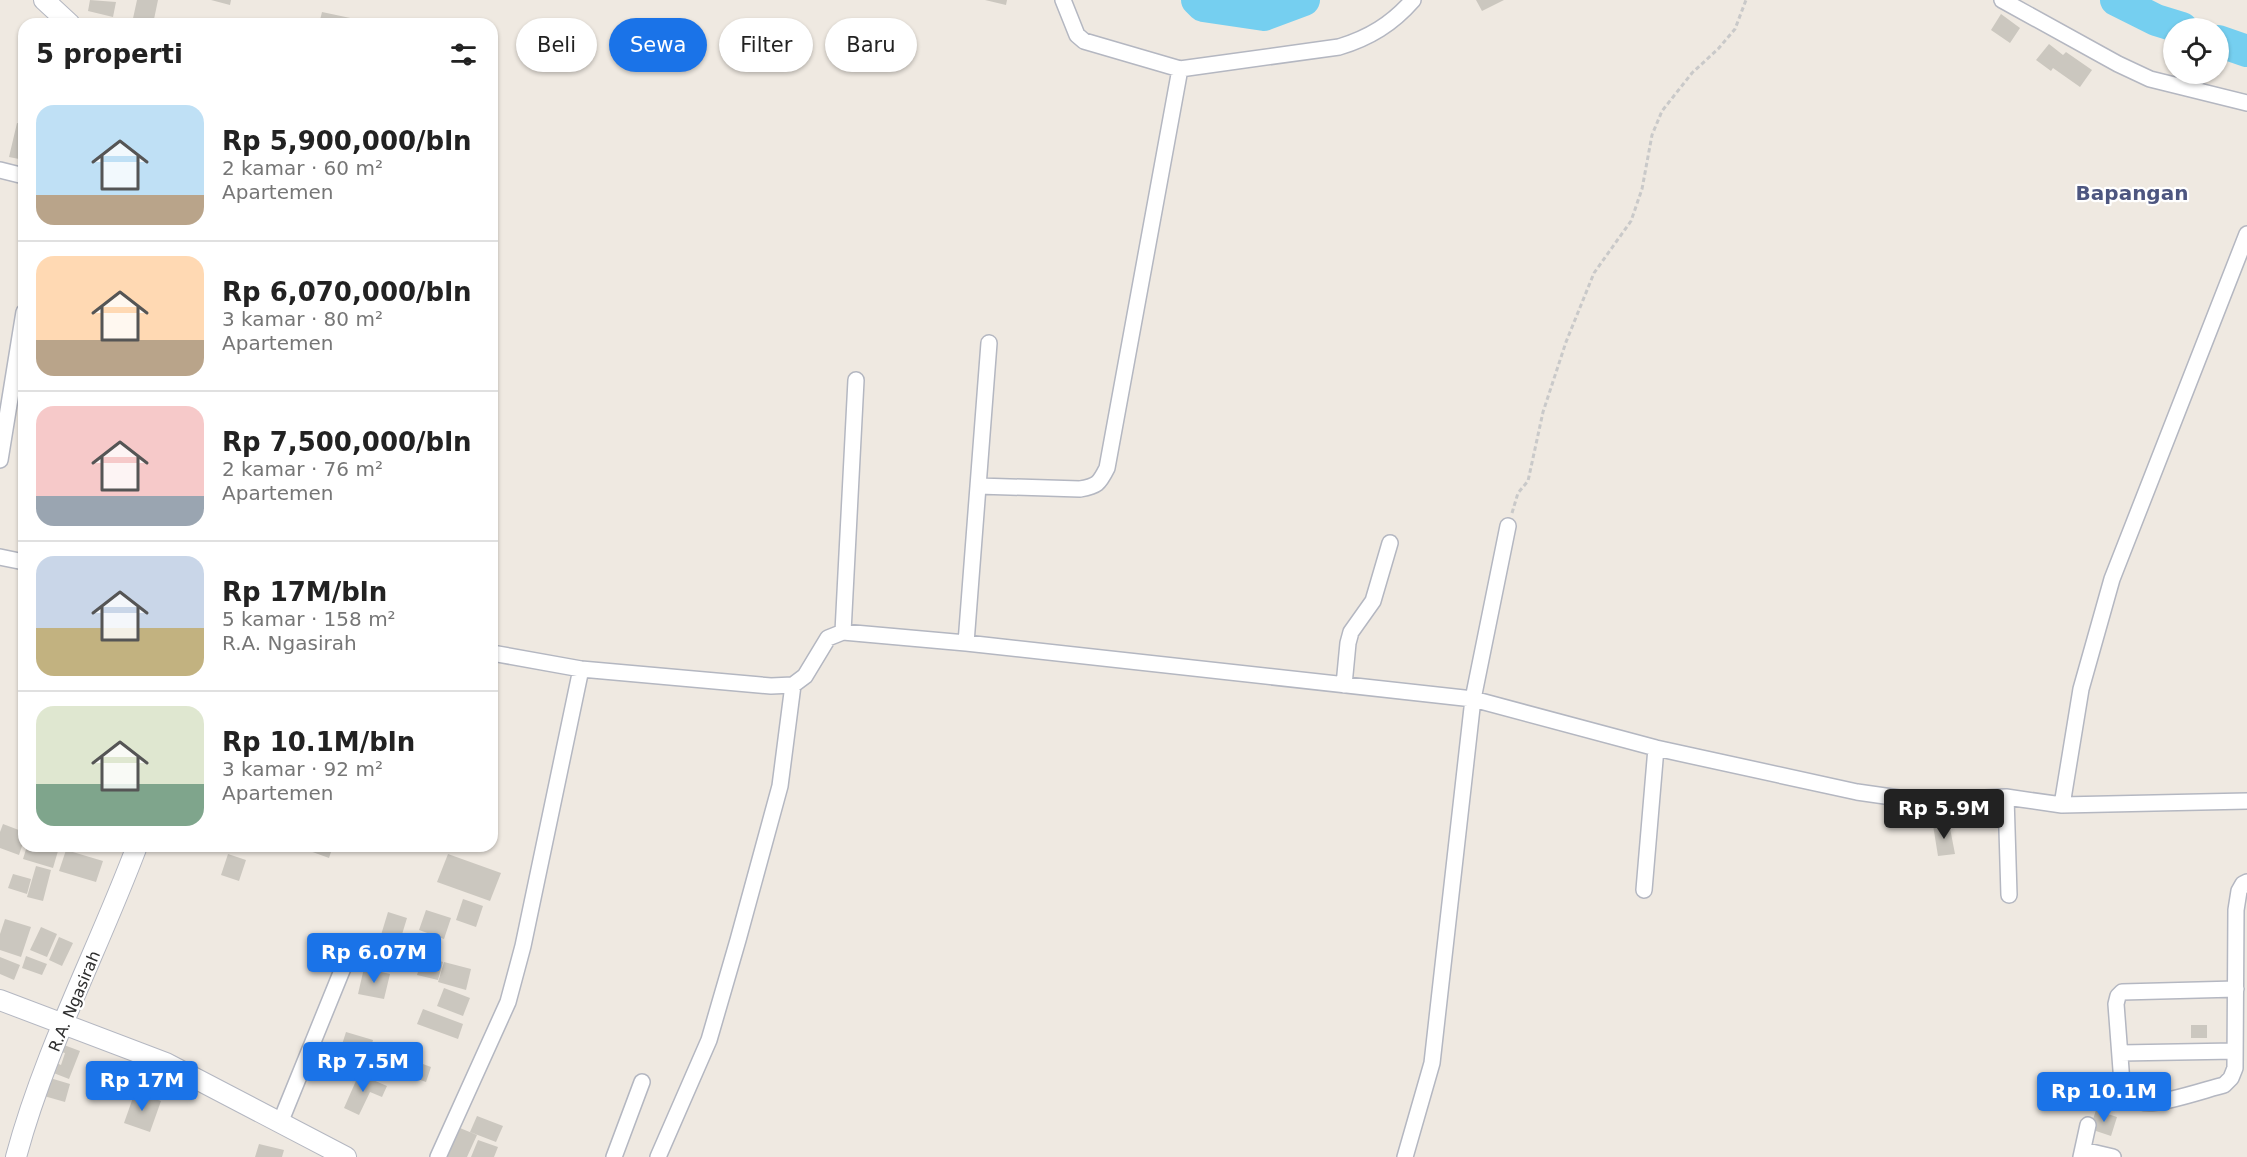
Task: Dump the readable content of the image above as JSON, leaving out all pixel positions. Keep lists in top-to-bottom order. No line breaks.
{"streets":{"street":["R.A. Ngasirah"]},"districts":["Bapangan"],"page":{"chip":["Beli","Sewa","Filter","Baru"],"heading":"5 properti","list":[{"name":"Rp 5,900,000/bln","note":"2 kamar · 60 m² · Apartemen"},{"name":"Rp 6,070,000/bln","note":"3 kamar · 80 m² · Apartemen"},{"name":"Rp 7,500,000/bln","note":"2 kamar · 76 m² · Apartemen"},{"name":"Rp 17M/bln","note":"5 kamar · 158 m² · R.A. Ngasirah"},{"name":"Rp 10.1M/bln","note":"3 kamar · 92 m² · Apartemen"}],"price":["Rp 5.9M","Rp 6.07M","Rp 7.5M","Rp 17M","Rp 10.1M"]}}
